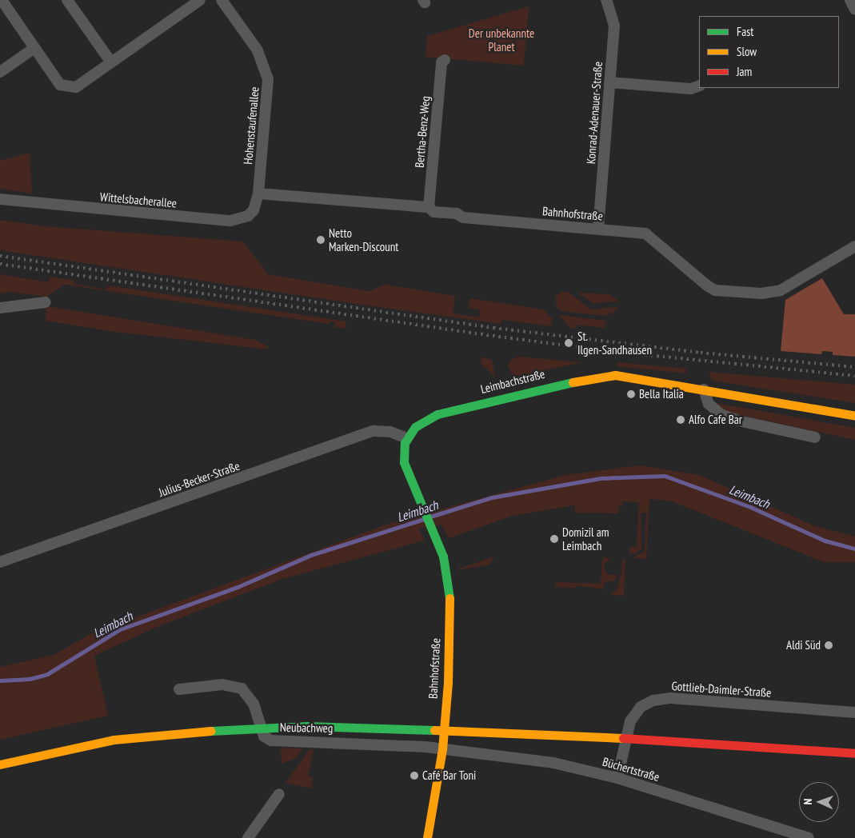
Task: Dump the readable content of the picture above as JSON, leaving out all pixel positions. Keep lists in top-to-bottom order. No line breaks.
{"streets":{"street":["Konrad-Adenauer-Straße","Hohenstaufenallee","Bertha-Benz-Weg","Wittelsbacherallee","Bahnhofstraße","Leimbachstraße","Julius-Becker-Straße","Gottlieb-Daimler-Straße","Neubachweg","Büchertstraße"]},"crossings":[["Konrad-Adenauer-Straße","Bahnhofstraße"],["Hohenstaufenallee","Wittelsbacherallee"],["Hohenstaufenallee","Bahnhofstraße"],["Bertha-Benz-Weg","Bahnhofstraße"],["Wittelsbacherallee","Bahnhofstraße"],["Bahnhofstraße","Leimbachstraße"],["Bahnhofstraße","Julius-Becker-Straße"],["Bahnhofstraße","Neubachweg"],["Bahnhofstraße","Büchertstraße"],["Leimbachstraße","Julius-Becker-Straße"],["Gottlieb-Daimler-Straße","Büchertstraße"],["Neubachweg","Büchertstraße"]],"water":["Leimbach"],"parks":["Der unbekannte Planet"],"places":["Netto Marken-Discount","St. Ilgen-Sandhausen","Bella Italia","Alfo Cafe Bar","Domizil am Leimbach","Aldi Süd","Café Bar Toni"],"legend":["Fast","Slow","Jam"],"north":"left"}
